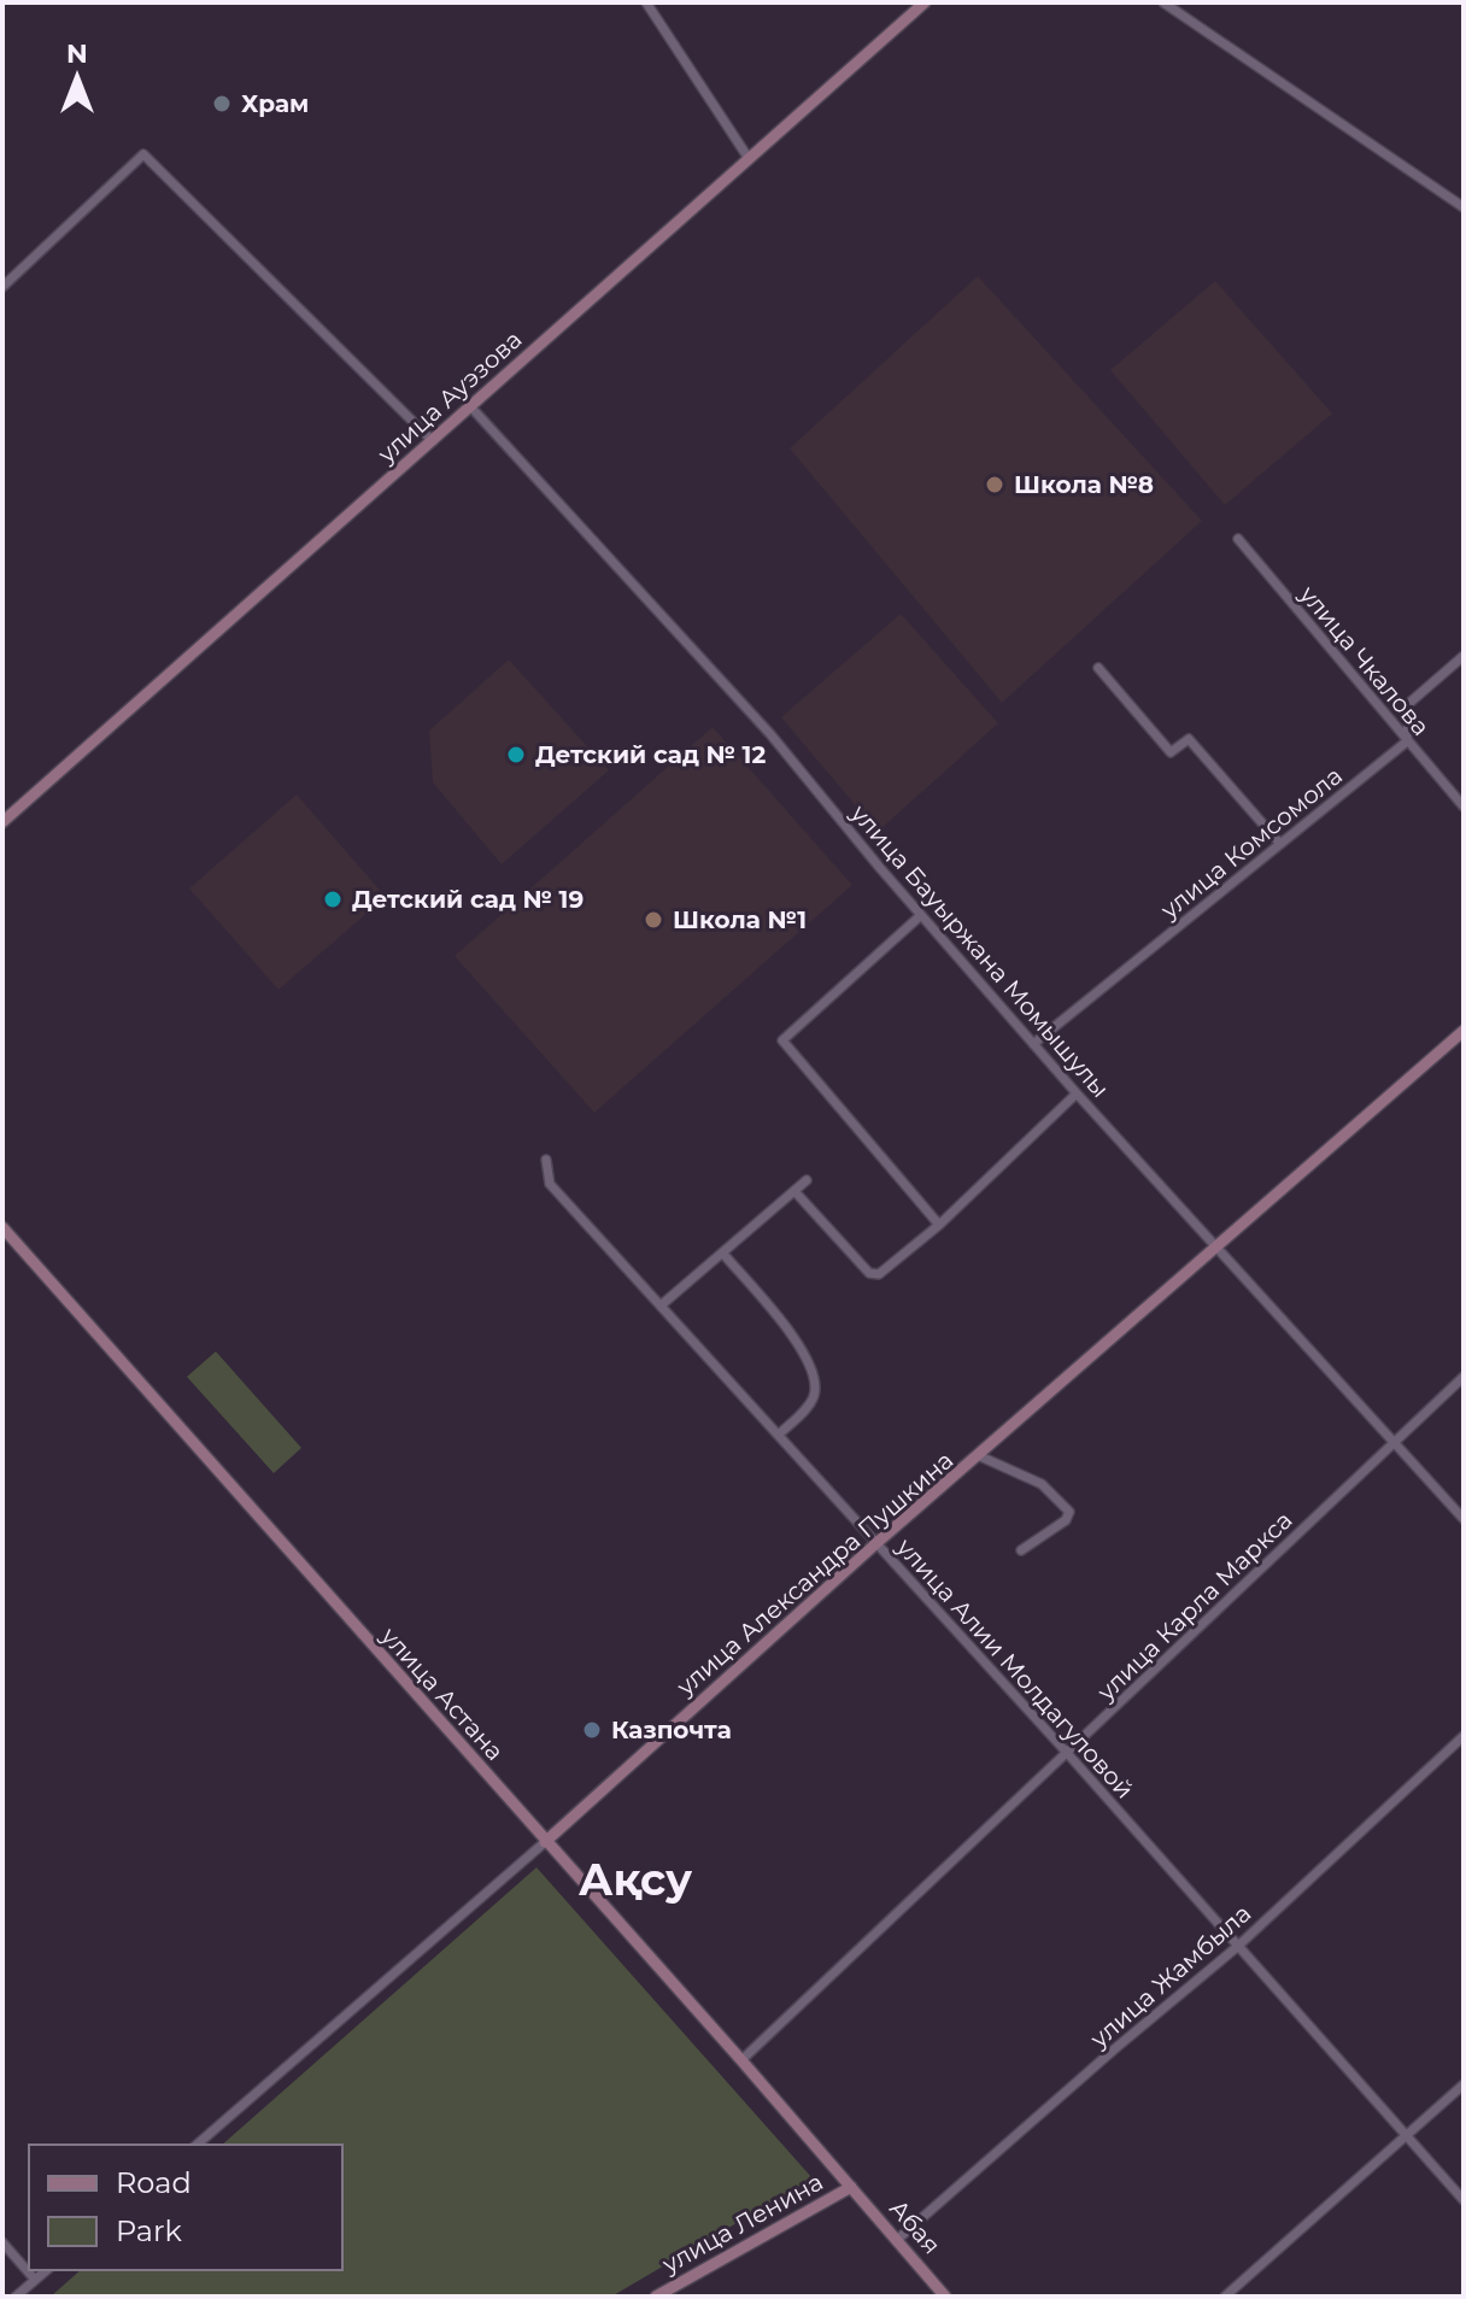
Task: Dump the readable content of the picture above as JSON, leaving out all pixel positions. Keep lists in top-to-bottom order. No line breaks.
{"streets":{"street":["улица Ауэзова","улица Чкалова","улица Комсомола","улица Бауыржана Момышулы","улица Александра Пушкина","улица Карла Маркса","улица Алии Молдагуловой","улица Астана","улица Жамбыла","улица Ленина","Абая"]},"crossings":[["улица Ауэзова","улица Бауыржана Момышулы"],["улица Чкалова","улица Комсомола"],["улица Комсомола","улица Бауыржана Момышулы"],["улица Бауыржана Момышулы","улица Александра Пушкина"],["улица Бауыржана Момышулы","улица Карла Маркса"],["улица Александра Пушкина","улица Алии Молдагуловой"],["улица Александра Пушкина","улица Астана"],["улица Карла Маркса","улица Алии Молдагуловой"],["улица Карла Маркса","улица Астана"],["улица Алии Молдагуловой","улица Жамбыла"],["улица Астана","улица Ленина"],["улица Астана","Абая"],["улица Жамбыла","Абая"],["улица Ленина","Абая"]],"districts":["Ақсу"],"places":["Храм","Школа №8","Детский сад № 12","Детский сад № 19","Школа №1","Казпочта"],"legend":["Road","Park"],"north":"top"}
